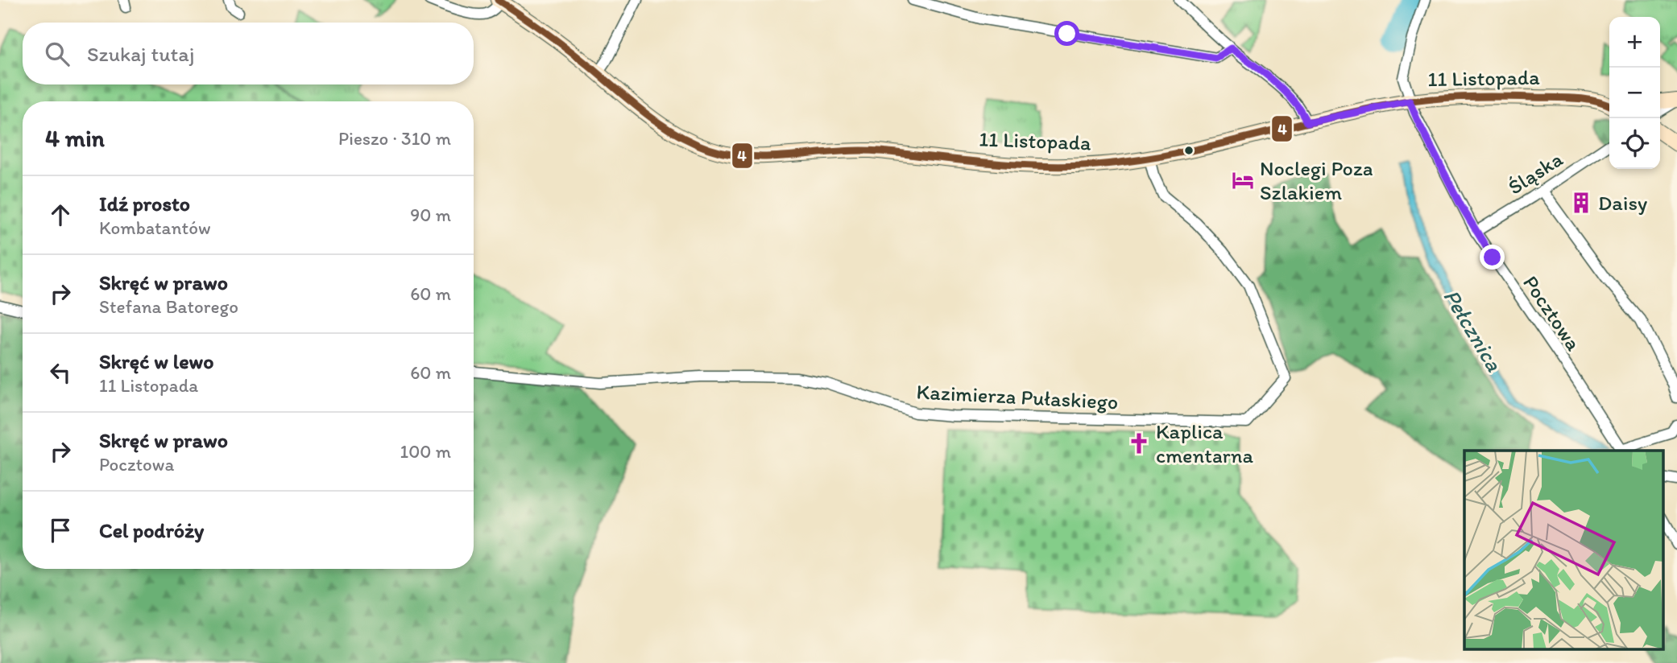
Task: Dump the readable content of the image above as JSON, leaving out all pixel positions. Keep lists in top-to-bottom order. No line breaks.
{"streets":{"main road":["11 Listopada"],"street":["Śląska","Pocztowa","Kazimierza Pułaskiego"]},"crossings":[["11 Listopada","Pocztowa"],["11 Listopada","Kazimierza Pułaskiego"],["Śląska","Pocztowa"]],"water":["Pełcznica"],"places":{"hotel":["Noclegi Poza Szlakiem"],"building":["Daisy"],"church":["Kaplica cmentarna"]},"lines":["transit line 4"],"page":{"map_buttons":["+","−"],"search":"Szukaj tutaj","heading":["4 min","Pieszo · 310 m"],"list":[["Idź prosto","Kombatantów","90 m"],["Skręć w prawo","Stefana Batorego","60 m"],["Skręć w lewo","11 Listopada","60 m"],["Skręć w prawo","Pocztowa","100 m"],"Cel podróży"]}}
